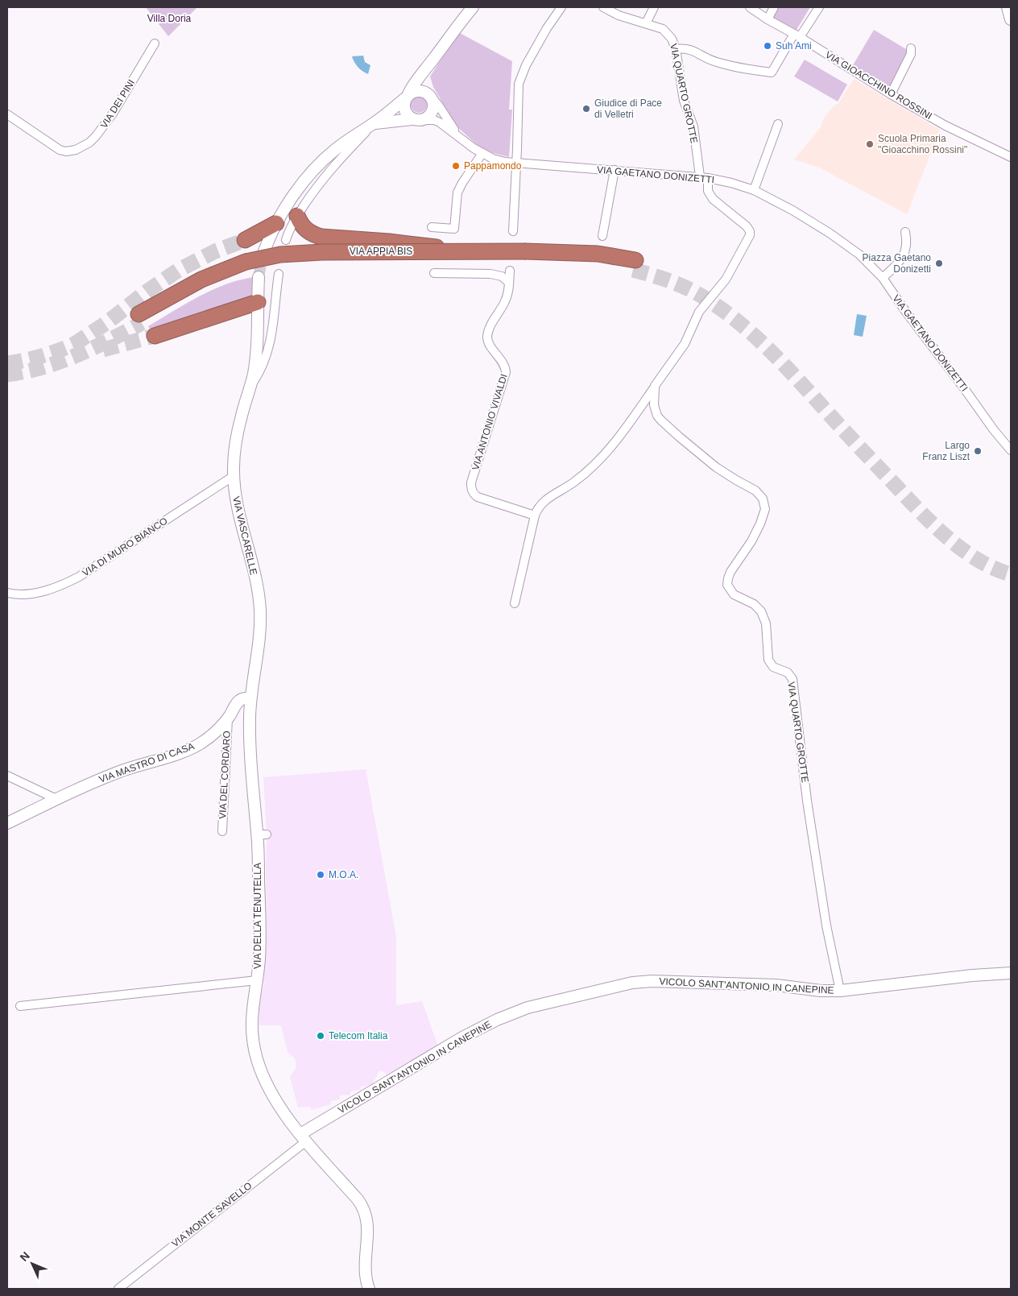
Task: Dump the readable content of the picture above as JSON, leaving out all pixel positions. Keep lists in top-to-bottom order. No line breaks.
{"streets":{"highway":["VIA APPIA BIS"],"street":["VIA GIOACCHINO ROSSINI","VIA QUARTO GROTTE","VIA DEI PINI","VIA GAETANO DONIZETTI","VIA ANTONIO VIVALDI","VIA VASCARELLE","VIA DI MURO BIANCO","VIA MASTRO DI CASA","VIA DEL CORDARO","VIA DELLA TENUTELLA","VICOLO SANT'ANTONIO IN CANEPINE","VIA MONTE SAVELLO"]},"crossings":[["VIA QUARTO GROTTE","VIA GAETANO DONIZETTI"],["VIA QUARTO GROTTE","VICOLO SANT'ANTONIO IN CANEPINE"],["VIA APPIA BIS","VIA VASCARELLE"],["VIA VASCARELLE","VIA DI MURO BIANCO"],["VIA VASCARELLE","VIA MASTRO DI CASA"],["VIA VASCARELLE","VIA DELLA TENUTELLA"],["VIA MASTRO DI CASA","VIA DEL CORDARO"],["VIA MASTRO DI CASA","VIA DELLA TENUTELLA"],["VIA DELLA TENUTELLA","VICOLO SANT'ANTONIO IN CANEPINE"],["VIA DELLA TENUTELLA","VIA MONTE SAVELLO"],["VICOLO SANT'ANTONIO IN CANEPINE","VIA MONTE SAVELLO"]],"parks":["Villa Doria"],"places":["Suh Ami","Giudice di Pace di Velletri","Scuola Primaria \"Gioacchino Rossini\"","Pappamondo","Piazza Gaetano Donizetti","Largo Franz Liszt","M.O.A.","Telecom Italia"],"north":"top left"}
